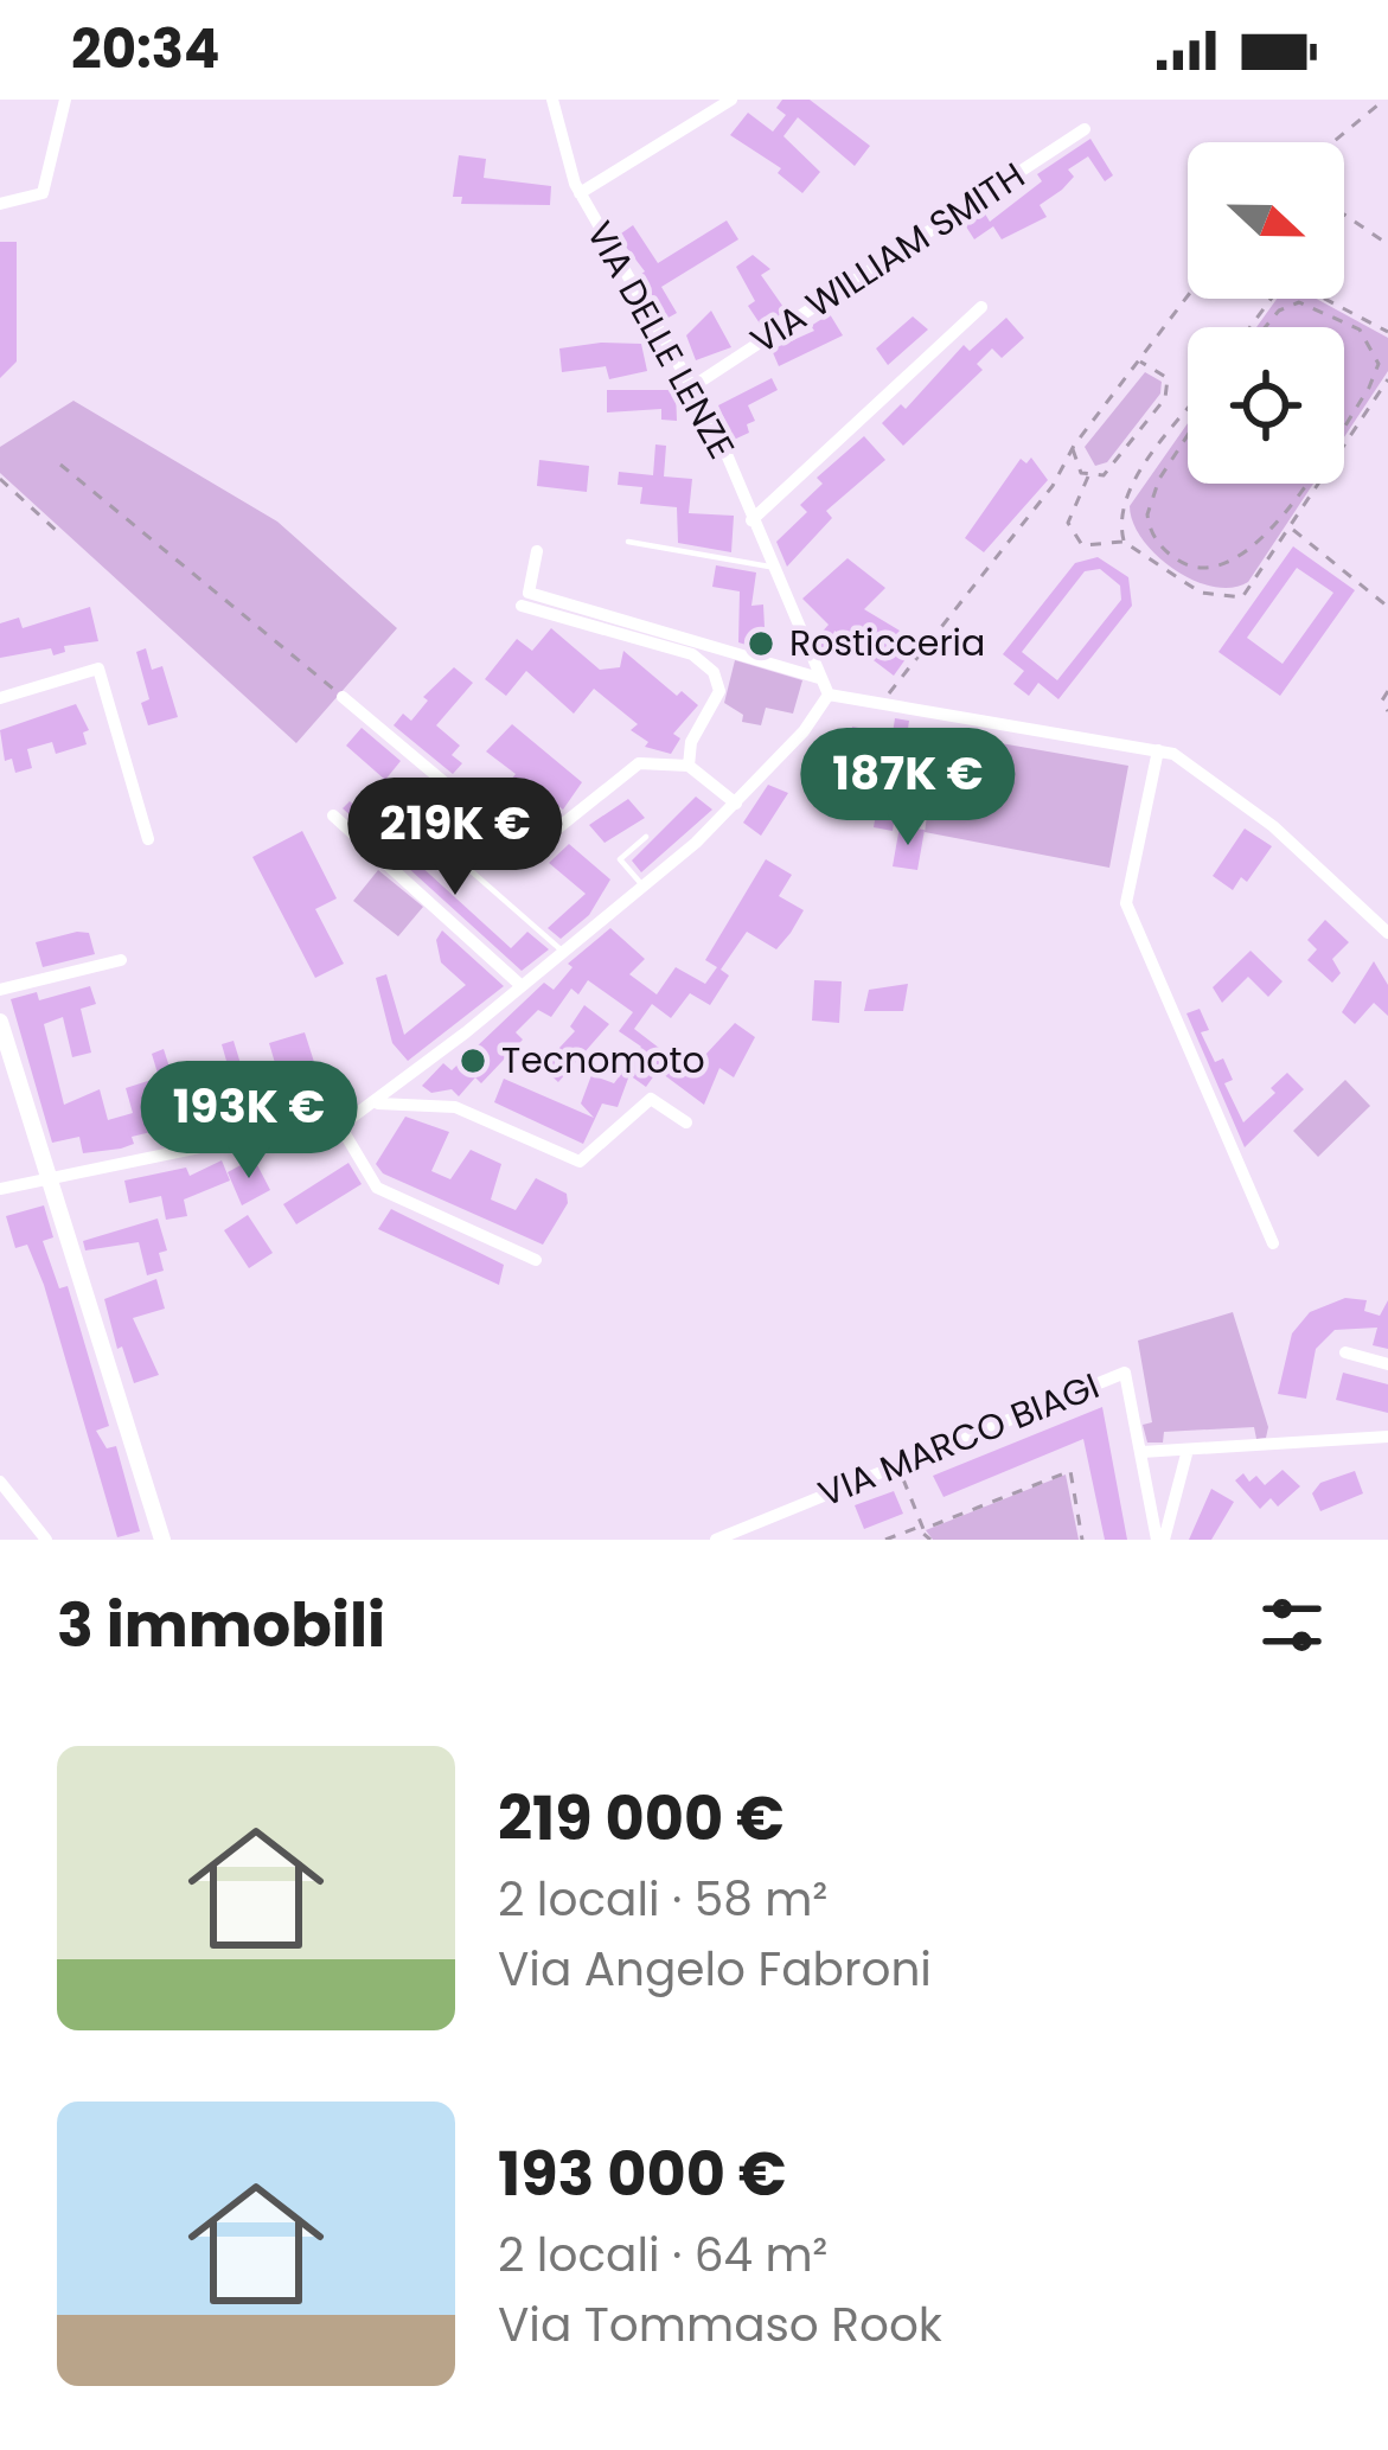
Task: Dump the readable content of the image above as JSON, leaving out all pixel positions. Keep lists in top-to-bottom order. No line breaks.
{"streets":{"street":["VIA WILLIAM SMITH","VIA DELLE LENZE","VIA MARCO BIAGI"]},"crossings":[["VIA WILLIAM SMITH","VIA DELLE LENZE"]],"places":["Rosticceria","Tecnomoto"],"north":"right","page":{"status":"20:34","price":["187K €","219K €","193K €"],"heading":"3 immobili","list":[{"name":"219 000 €","note":"2 locali · 58 m² · Via Angelo Fabroni"},{"name":"193 000 €","note":"2 locali · 64 m² · Via Tommaso Rook"}]}}
